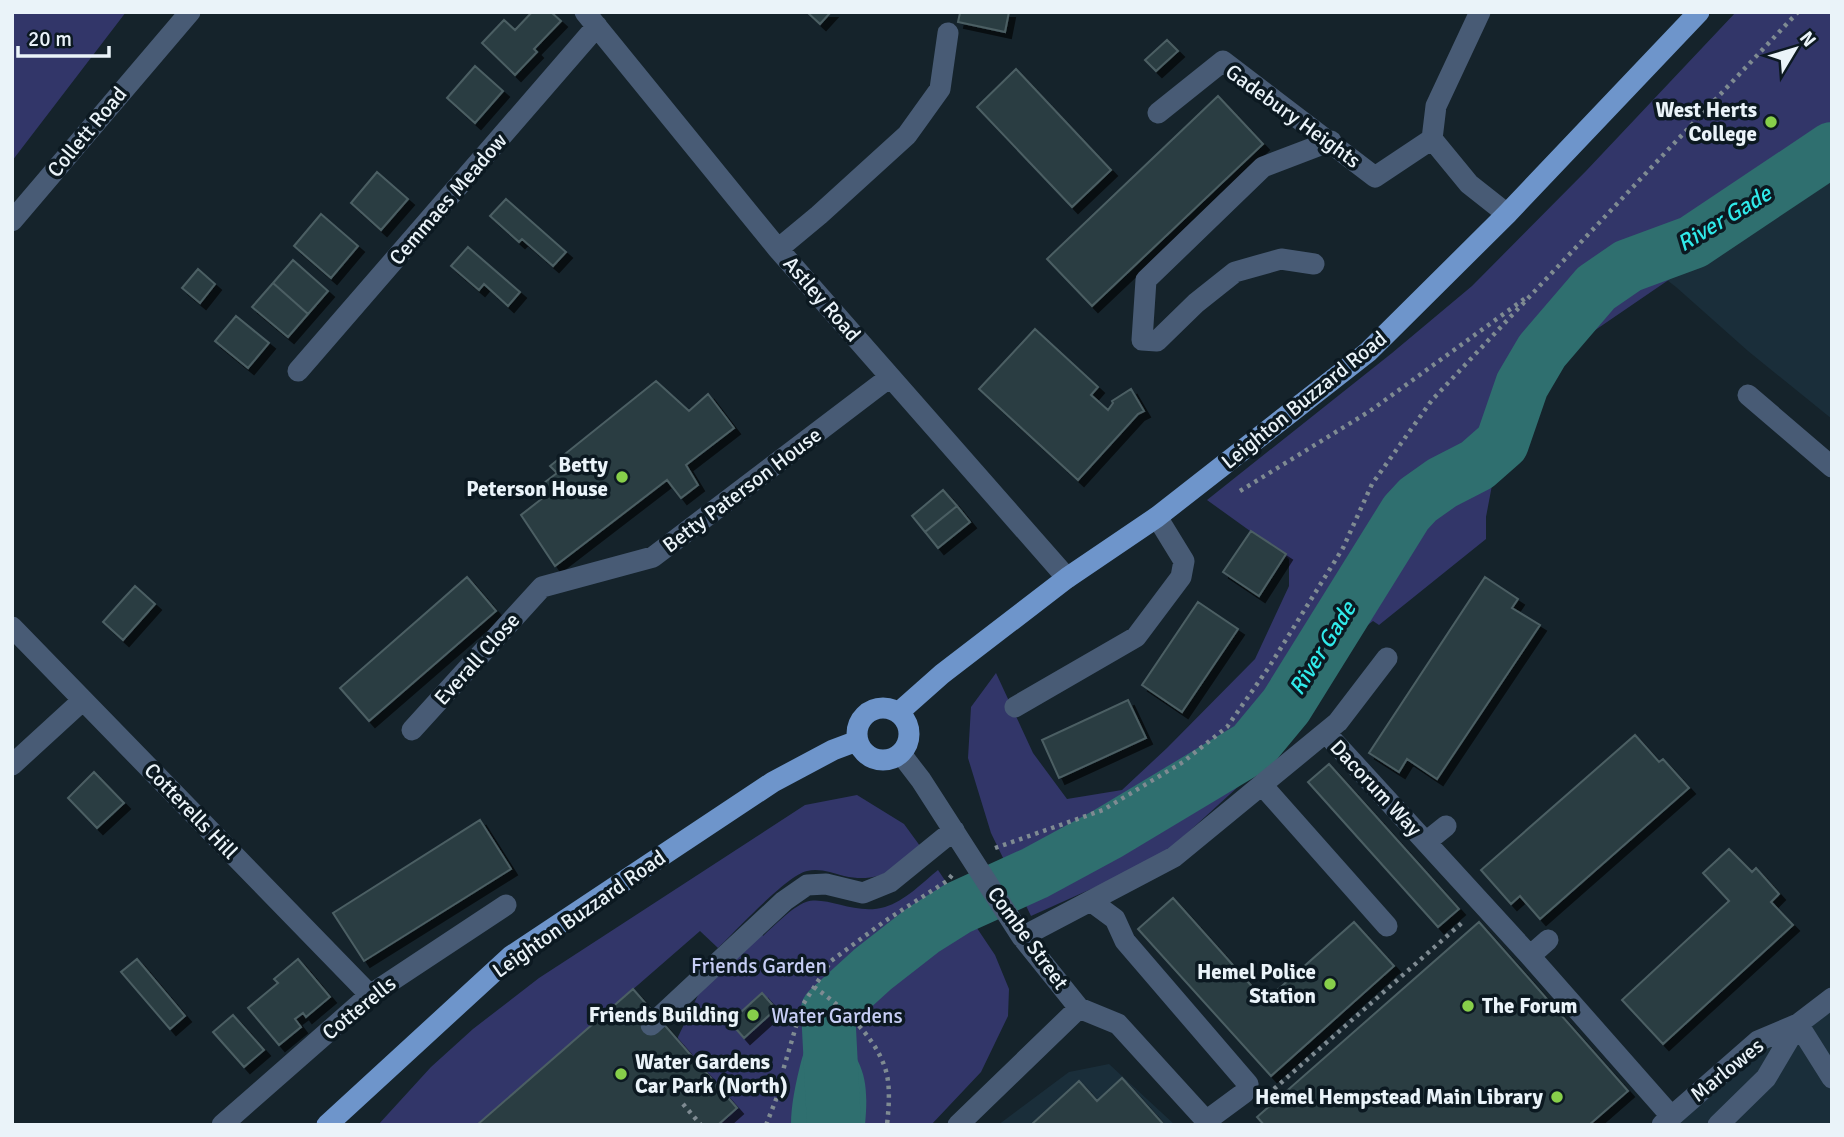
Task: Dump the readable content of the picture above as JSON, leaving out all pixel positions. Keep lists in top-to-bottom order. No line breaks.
{"streets":{"main road":["Leighton Buzzard Road"],"street":["Gadebury Heights","Collett Road","Cemmaes Meadow","Astley Road","Betty Paterson House","Everall Close","Dacorum Way","Cotterells Hill","Combe Street","Cotterells","Marlowes"]},"crossings":[["Cemmaes Meadow","Astley Road"],["Astley Road","Leighton Buzzard Road"],["Astley Road","Betty Paterson House"],["Leighton Buzzard Road","Combe Street"],["Betty Paterson House","Everall Close"],["Dacorum Way","Combe Street"],["Dacorum Way","Marlowes"],["Cotterells Hill","Cotterells"]],"water":["River Gade"],"parks":["Friends Garden","Water Gardens"],"places":["West Herts College","Betty Peterson House","Hemel Police Station","The Forum","Friends Building","Water Gardens Car Park (North)","Hemel Hempstead Main Library"],"scale_bar":"20 m","north":"top right"}
